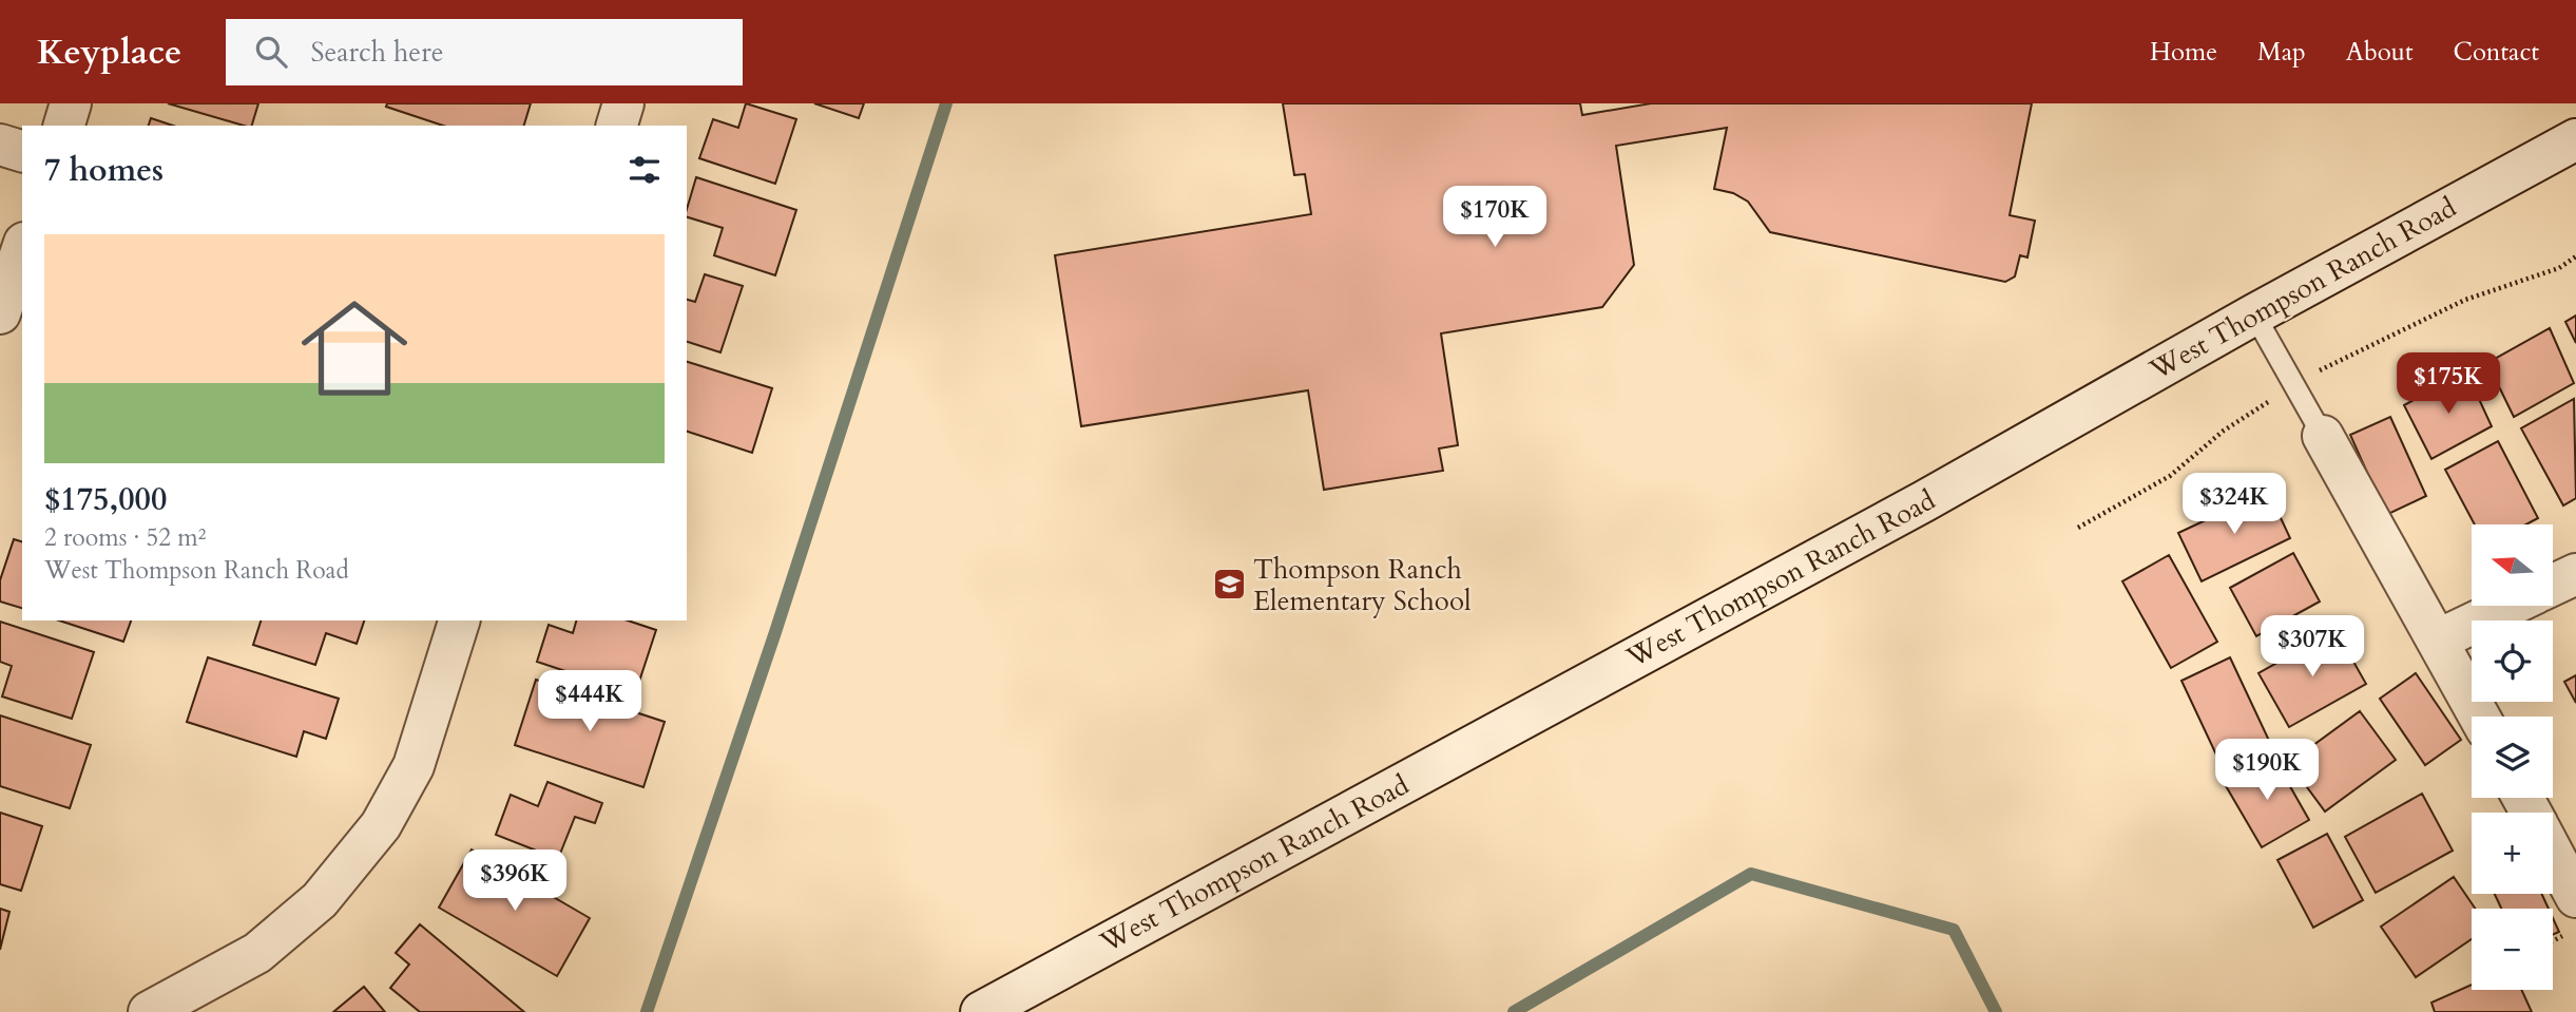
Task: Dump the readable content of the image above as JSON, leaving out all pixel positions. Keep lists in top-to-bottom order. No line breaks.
{"streets":{"main road":["West Thompson Ranch Road"]},"places":{"school or university":["Thompson Ranch Elementary School"]},"north":"left","page":{"header":"Keyplace","search":"Search here","nav":["Home","Map","About","Contact"],"heading":"7 homes","price":["$170K","$175K","$324K","$307K","$444K","$190K","$396K"],"list":[{"name":"$175,000","note":"2 rooms · 52 m² · West Thompson Ranch Road"}],"map_buttons":["+","−"]}}
